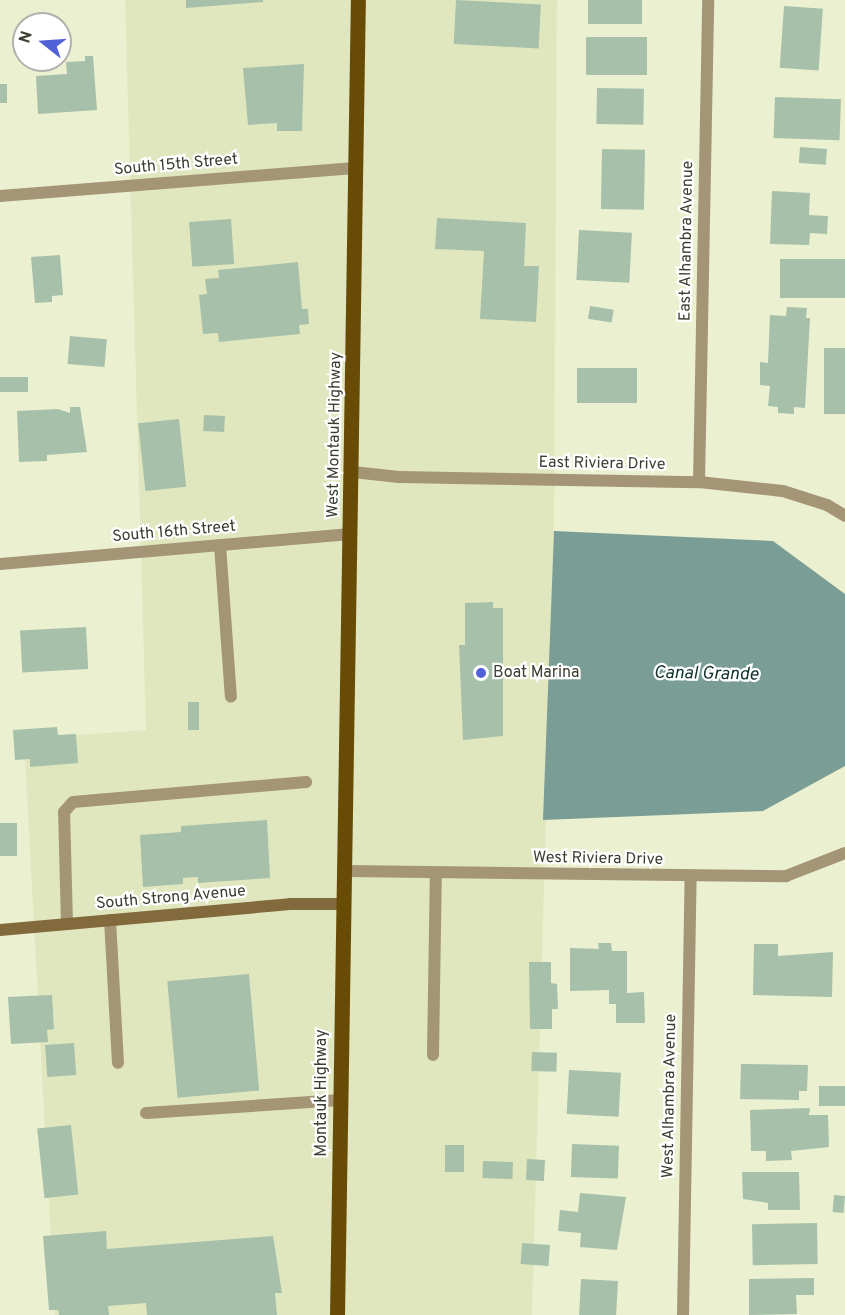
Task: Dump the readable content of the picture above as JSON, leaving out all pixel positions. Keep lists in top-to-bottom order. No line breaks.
{"streets":{"main road":["West Montauk Highway","Montauk Highway"],"street":["South 15th Street","East Alhambra Avenue","East Riviera Drive","South 16th Street","West Riviera Drive","South Strong Avenue","West Alhambra Avenue"]},"crossings":[["South 15th Street","West Montauk Highway"],["East Alhambra Avenue","East Riviera Drive"],["West Montauk Highway","East Riviera Drive"],["West Montauk Highway","South 16th Street"],["West Montauk Highway","West Riviera Drive"],["West Montauk Highway","Montauk Highway"],["West Riviera Drive","Montauk Highway"],["West Riviera Drive","West Alhambra Avenue"],["South Strong Avenue","Montauk Highway"]],"water":["Canal Grande"],"places":["Boat Marina"],"north":"left"}
